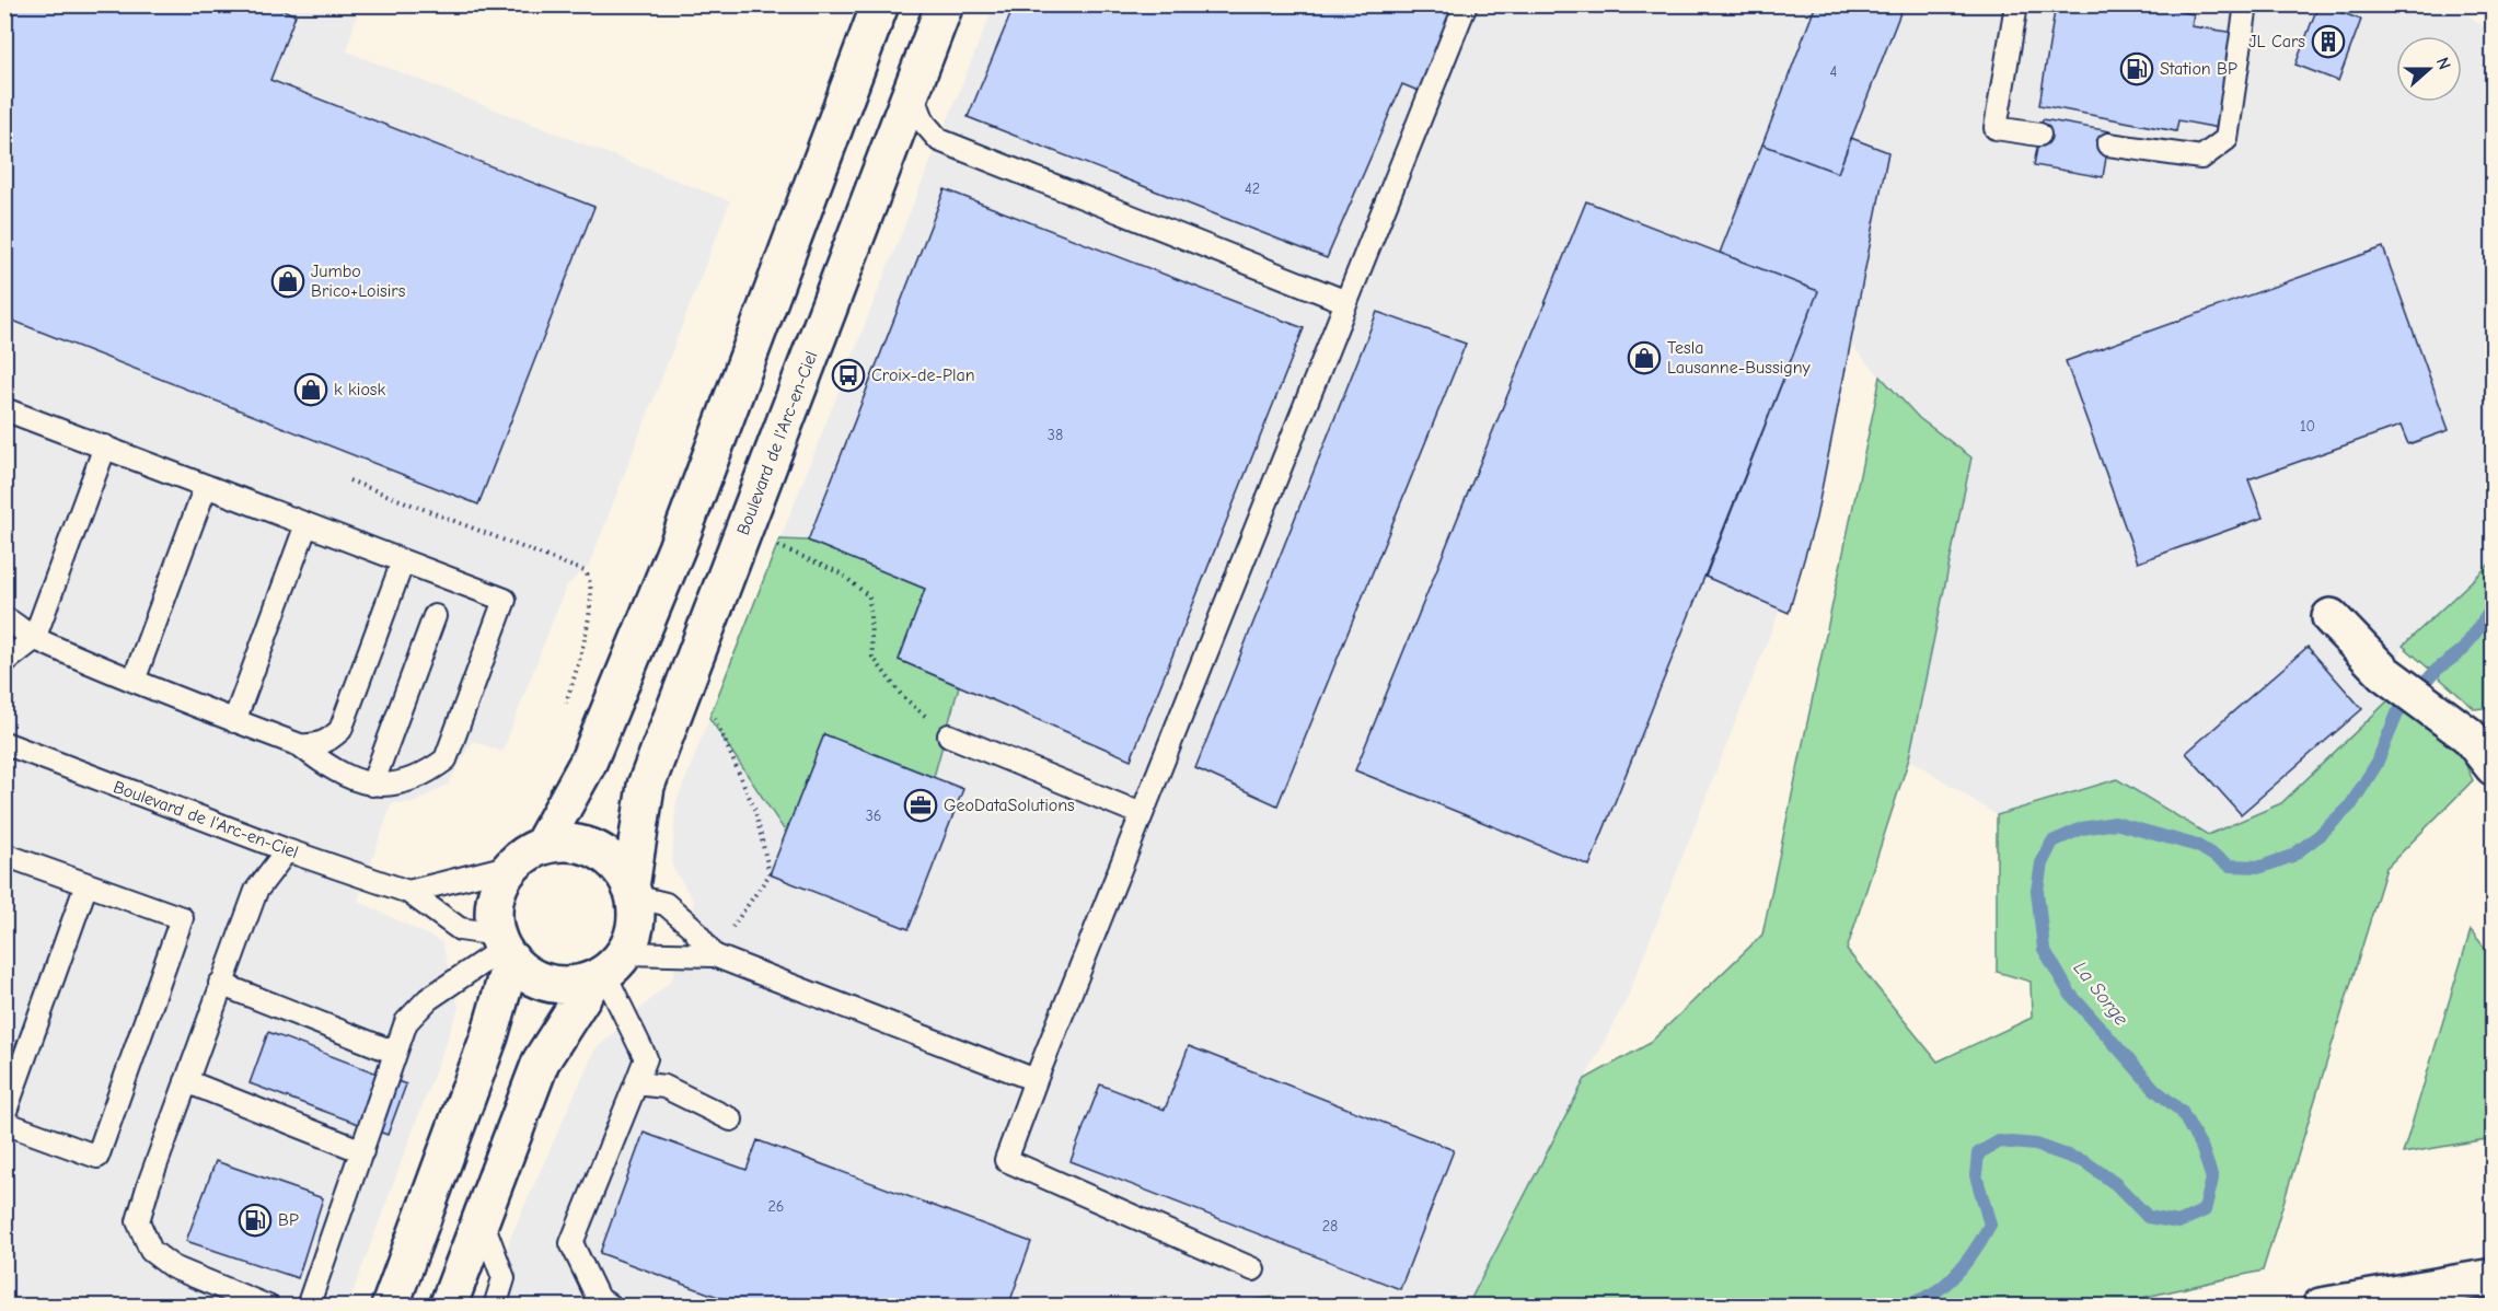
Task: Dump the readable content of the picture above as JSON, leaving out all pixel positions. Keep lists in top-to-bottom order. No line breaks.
{"streets":{"main road":["Boulevard de l'Arc-en-Ciel"]},"water":["La Sorge"],"places":{"building":["JL Cars"],"fuel station":["Station BP","BP"],"shop":["Jumbo Brico+Loisirs","Tesla Lausanne-Bussigny","k kiosk"],"bus stop":["Croix-de-Plan"],"office":["GeoDataSolutions"]},"house_numbers":["4","42","10","38","36","26","28"],"north":"right"}
